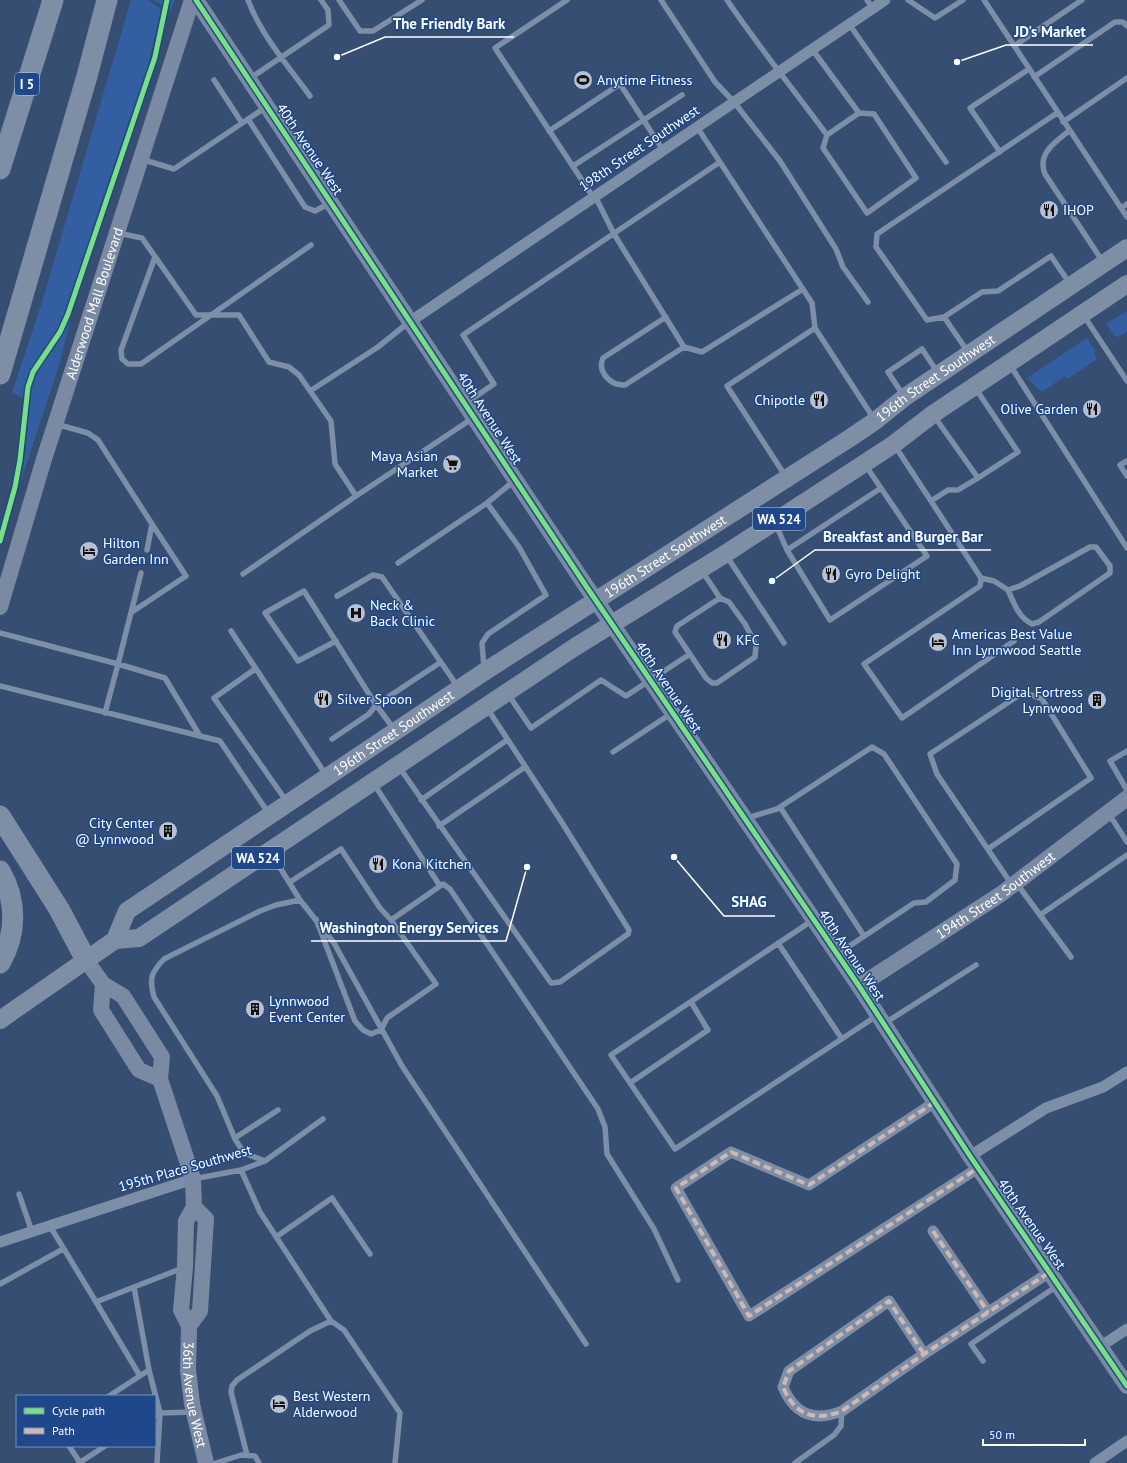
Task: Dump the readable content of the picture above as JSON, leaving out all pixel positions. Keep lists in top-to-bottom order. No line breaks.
{"streets":{"highway":["I 5"],"main road":["196th Street Southwest","WA 524"],"street":["198th Street Southwest","40th Avenue West","Alderwood Mall Boulevard","194th Street Southwest","195th Place Southwest","36th Avenue West"]},"crossings":[["198th Street Southwest","40th Avenue West"],["40th Avenue West","196th Street Southwest"],["40th Avenue West","194th Street Southwest"],["196th Street Southwest","36th Avenue West"],["195th Place Southwest","36th Avenue West"]],"places":{"other":["The Friendly Bark","JD's Market","Breakfast and Burger Bar","SHAG","Washington Energy Services"],"sports":["Anytime Fitness"],"restaurant":["IHOP","Chipotle","Olive Garden","Gyro Delight","KFC","Silver Spoon","Kona Kitchen"],"supermarket":["Maya Asian Market"],"hotel":["Hilton Garden Inn","Americas Best Value Inn Lynnwood Seattle","Best Western Alderwood"],"hospital":["Neck & Back Clinic"],"building":["Digital Fortress Lynnwood","City Center @ Lynnwood","Lynnwood Event Center"]},"legend":["Cycle path","Path"],"scale_bar":"50 m"}
